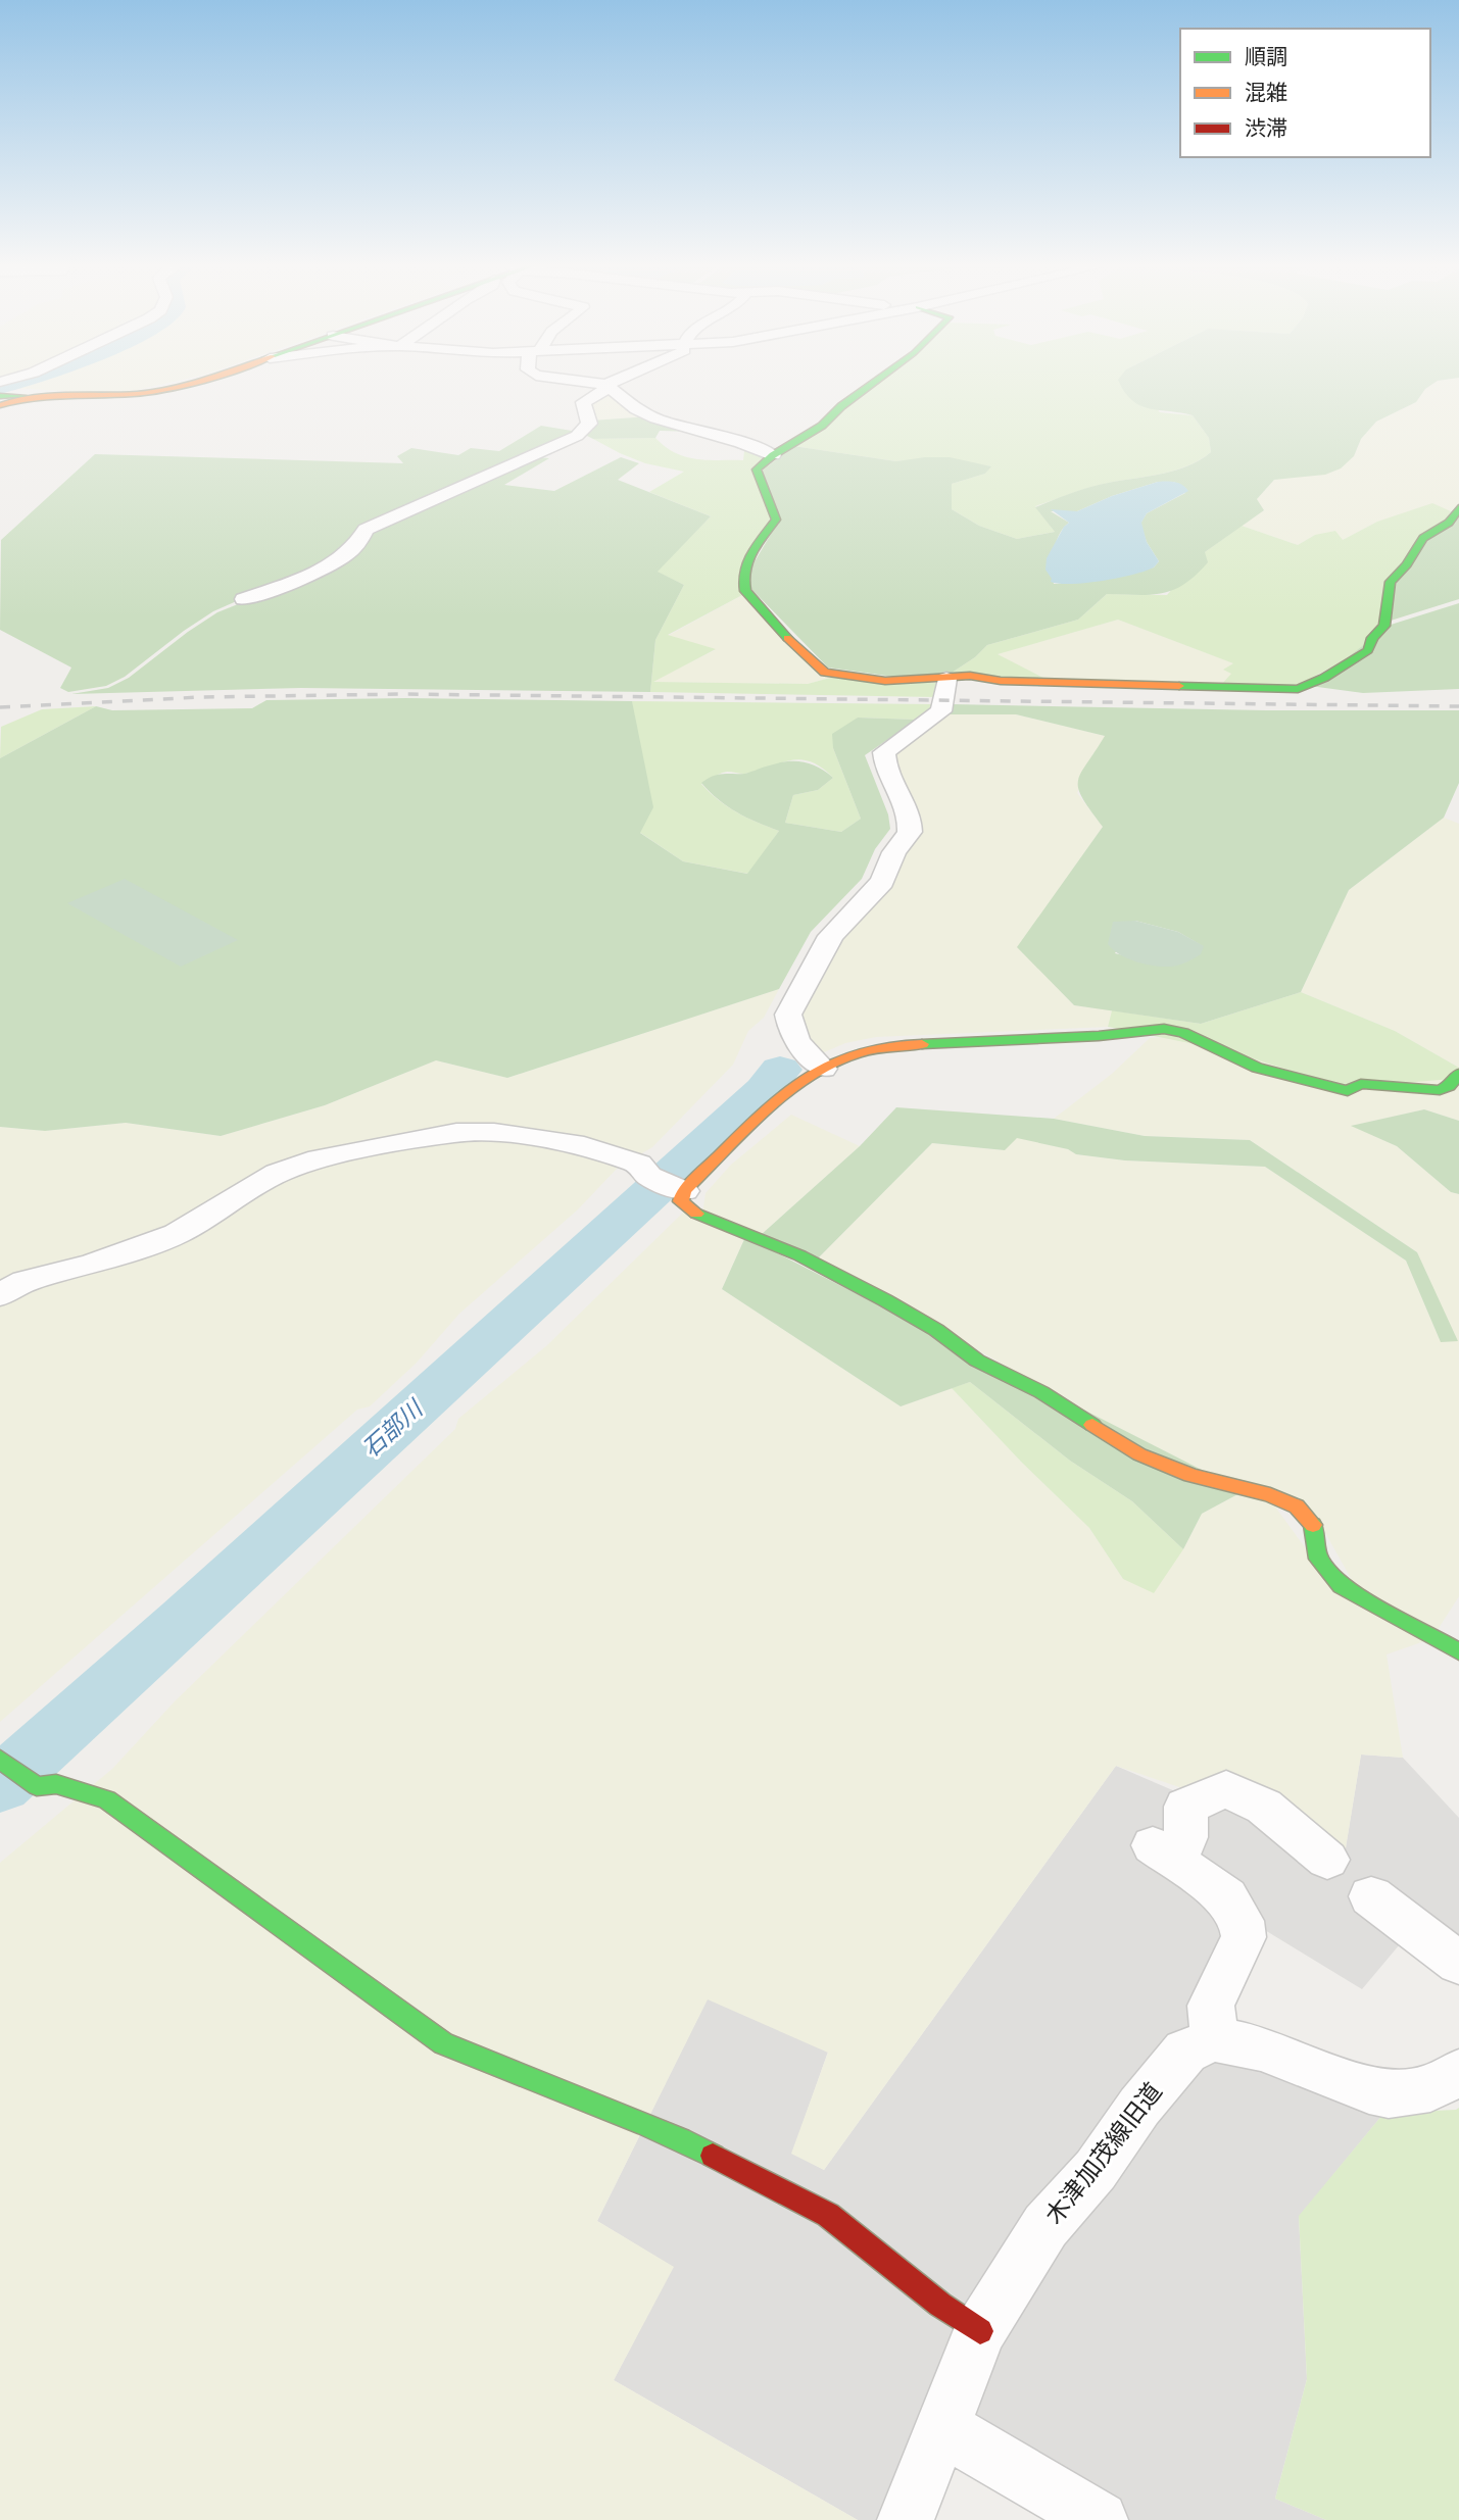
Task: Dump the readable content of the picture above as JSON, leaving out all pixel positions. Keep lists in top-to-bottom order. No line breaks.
{"streets":{"street":["木津加茂線旧道"]},"water":["石部川"],"legend":["順調","混雑","渋滞"]}
